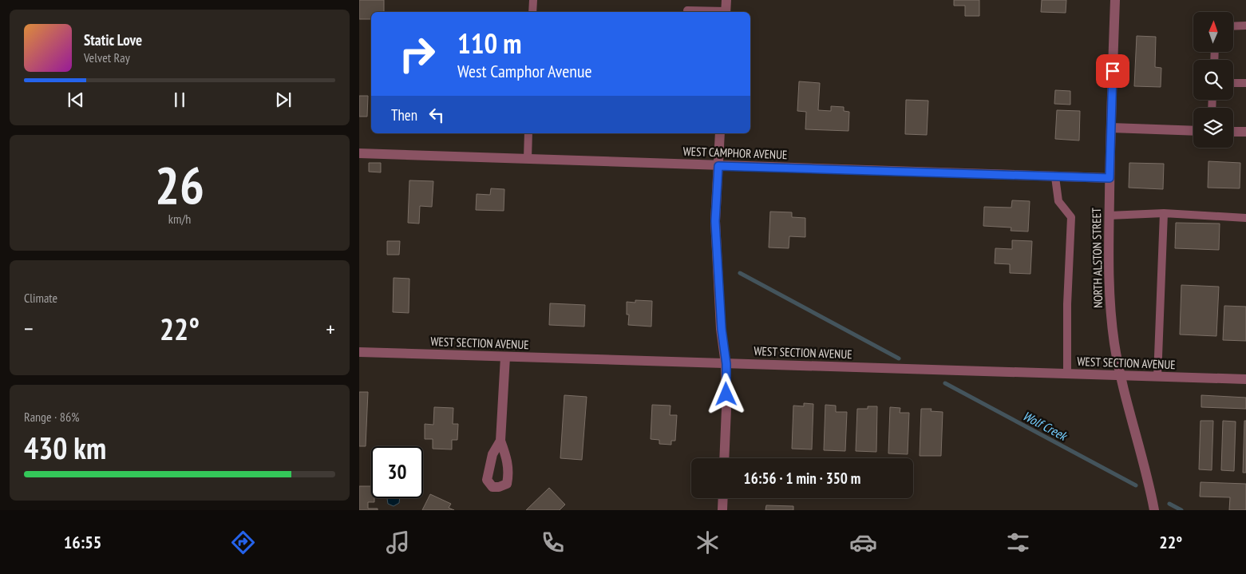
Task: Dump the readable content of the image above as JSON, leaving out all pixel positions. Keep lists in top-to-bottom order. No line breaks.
{"streets":{"street":["WEST CAMPHOR AVENUE","NORTH ALSTON STREET","WEST SECTION AVENUE"]},"crossings":[["WEST CAMPHOR AVENUE","NORTH ALSTON STREET"],["NORTH ALSTON STREET","WEST SECTION AVENUE"]],"water":["Wolf Creek"],"north":"top","page":{"turn":["110 m","West Camphor Avenue"],"song":["Static Love","Velvet Ray"],"then":"Then","tile":[["26","km/h"],"Climate",["Range · 86%","430 km"]],"heat":["−","22°","+"],"limit":"30","trip":"16:56 · 1 min · 350 m","tabs":["16:55","22°"]}}
